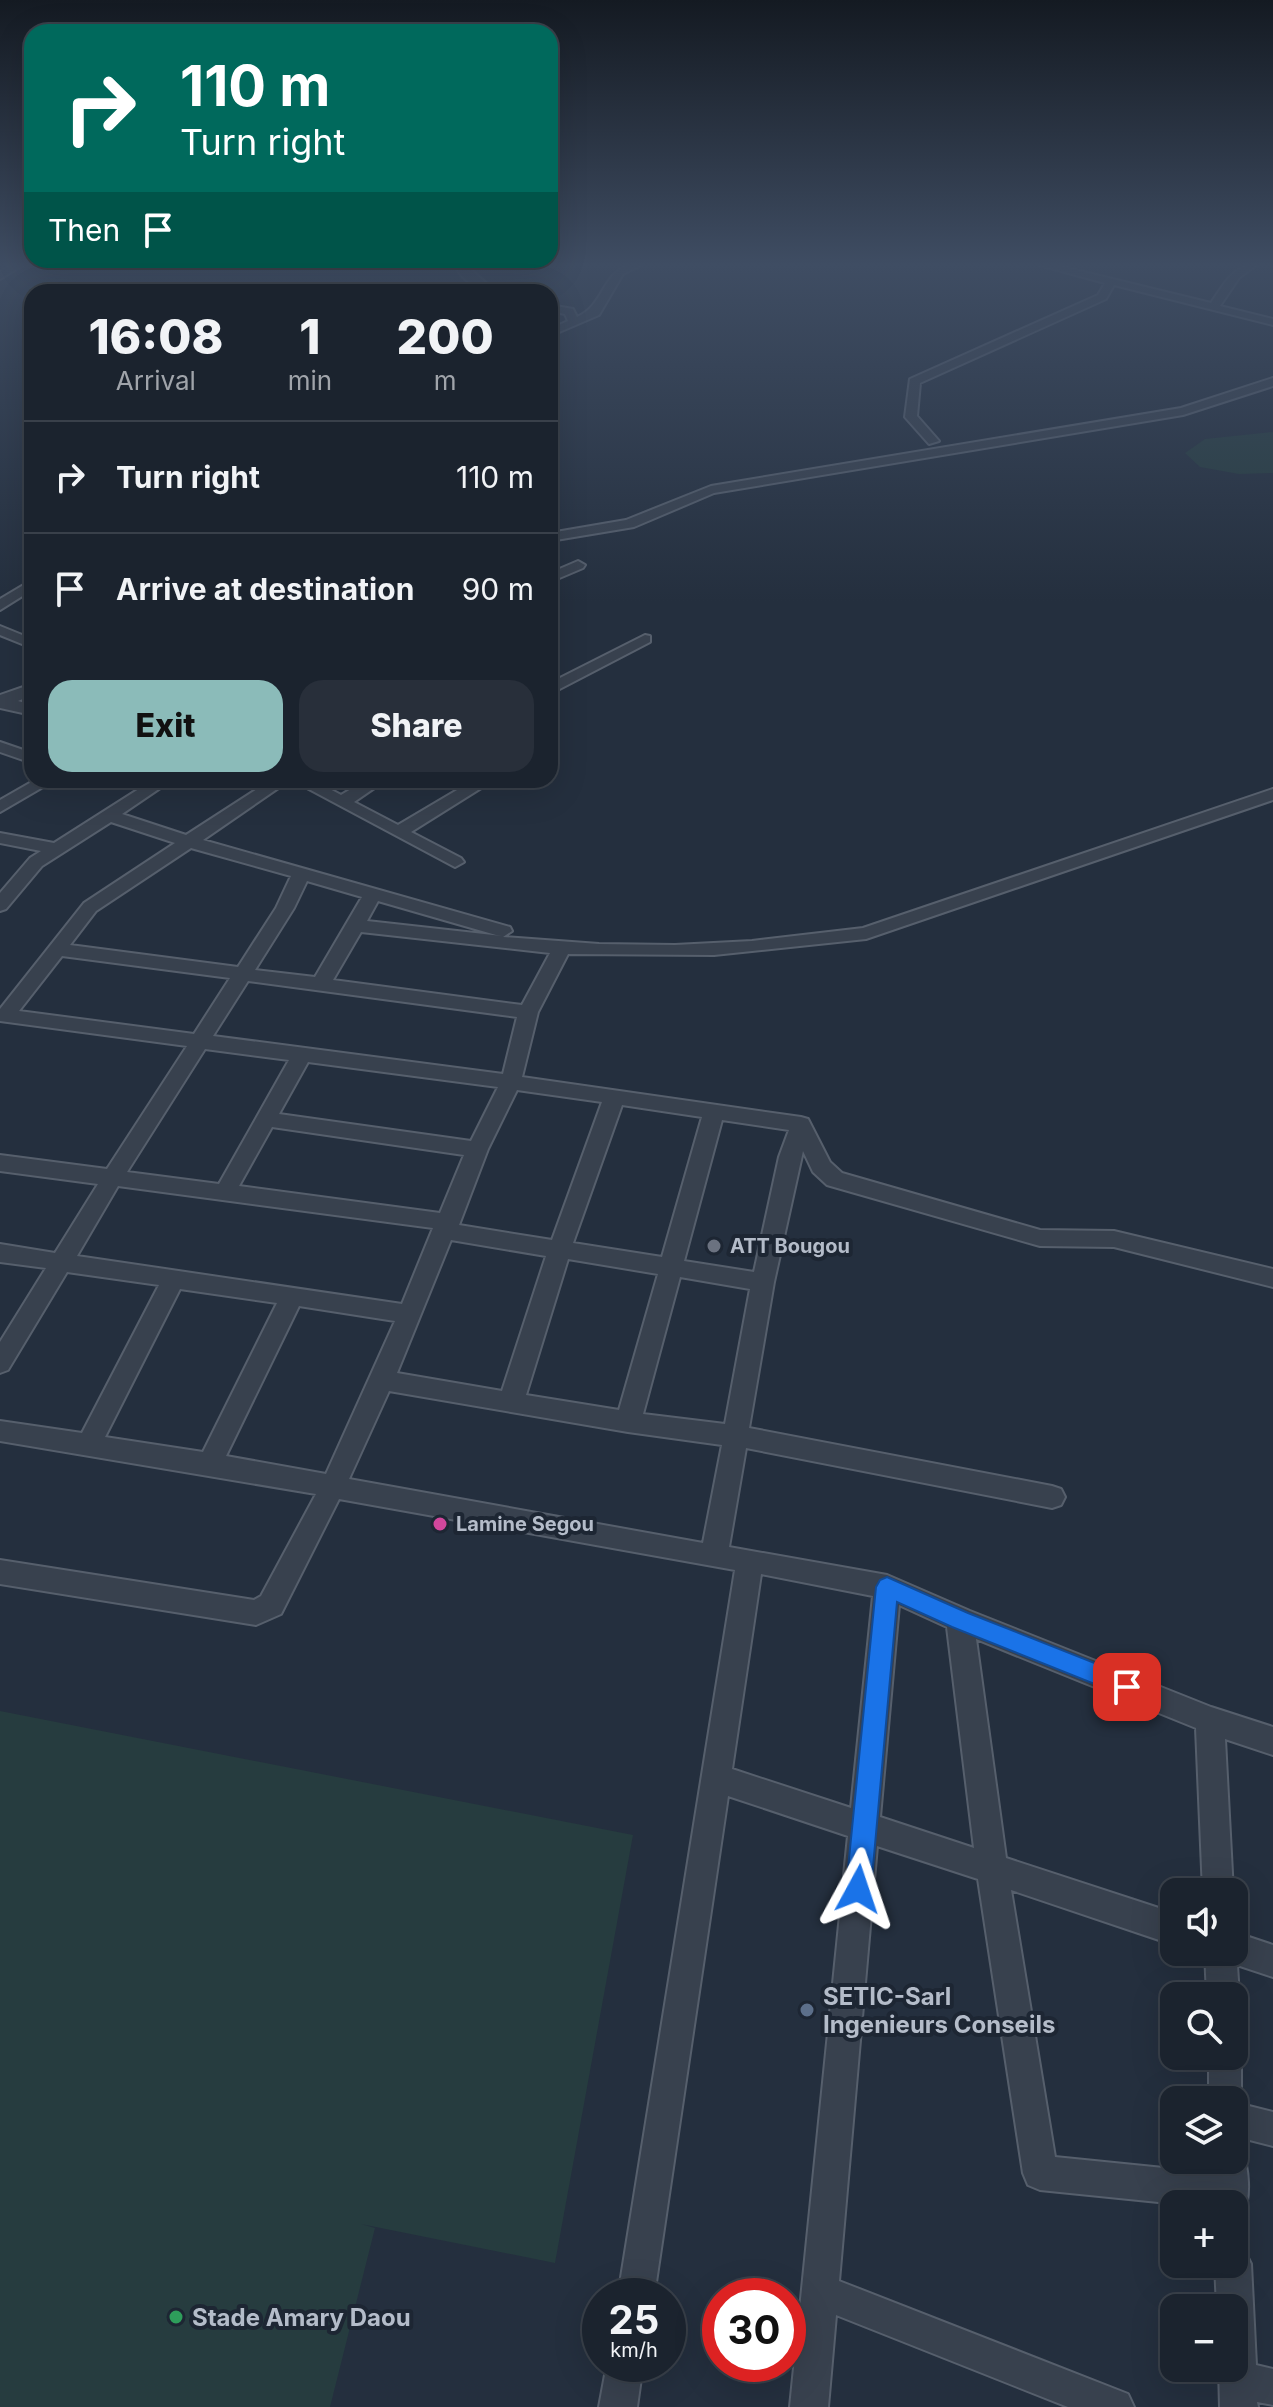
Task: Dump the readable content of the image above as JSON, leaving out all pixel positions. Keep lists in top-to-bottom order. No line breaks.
{"places":["ATT Bougou","Lamine Segou","SETIC-Sarl Ingenieurs Conseils","Stade Amary Daou"],"page":{"turn":["110 m","Turn right"],"then":"Then","eta":["16:08","Arrival","1","min","200","m"],"list":[{"name":"Turn right","value":"110 m"},{"name":"Arrive at destination","value":"90 m"}],"buttons":["Exit","Share"],"map_buttons":["+","−"],"speed":"25 km/h","limit":"30"}}
